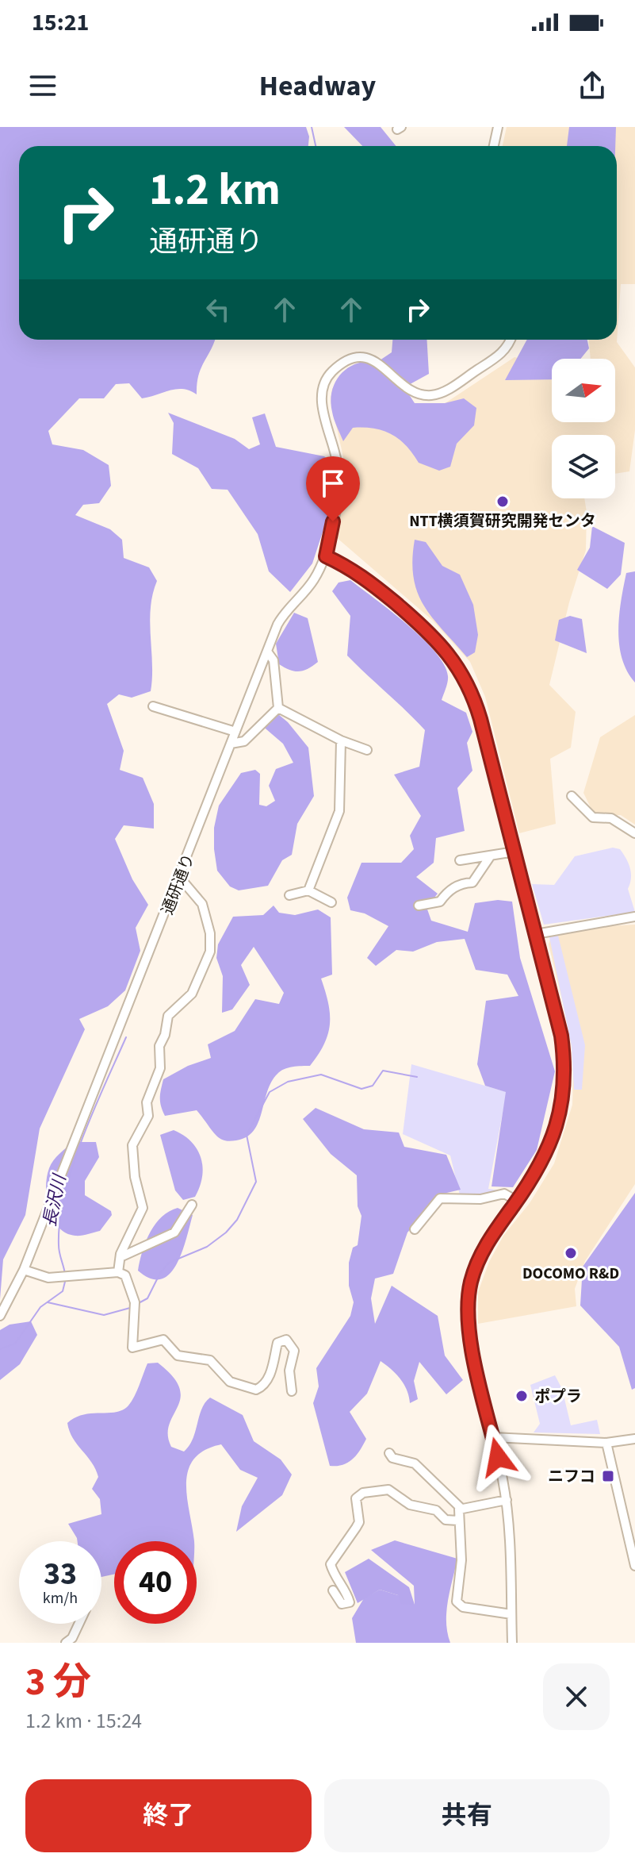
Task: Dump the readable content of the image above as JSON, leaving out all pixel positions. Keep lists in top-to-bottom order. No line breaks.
{"streets":{"street":["通研通り"]},"water":["長沢川"],"places":{"other":["NTT横須賀研究開発センタ","DOCOMO R&D","ポプラ"],"transit":["ニフコ"]},"north":"right","page":{"status":"15:21","header":"Headway","turn":["1.2 km","通研通り"],"speed":"33 km/h","limit":"40","heading":["3 分","1.2 km · 15:24"],"buttons":["終了","共有"]}}
